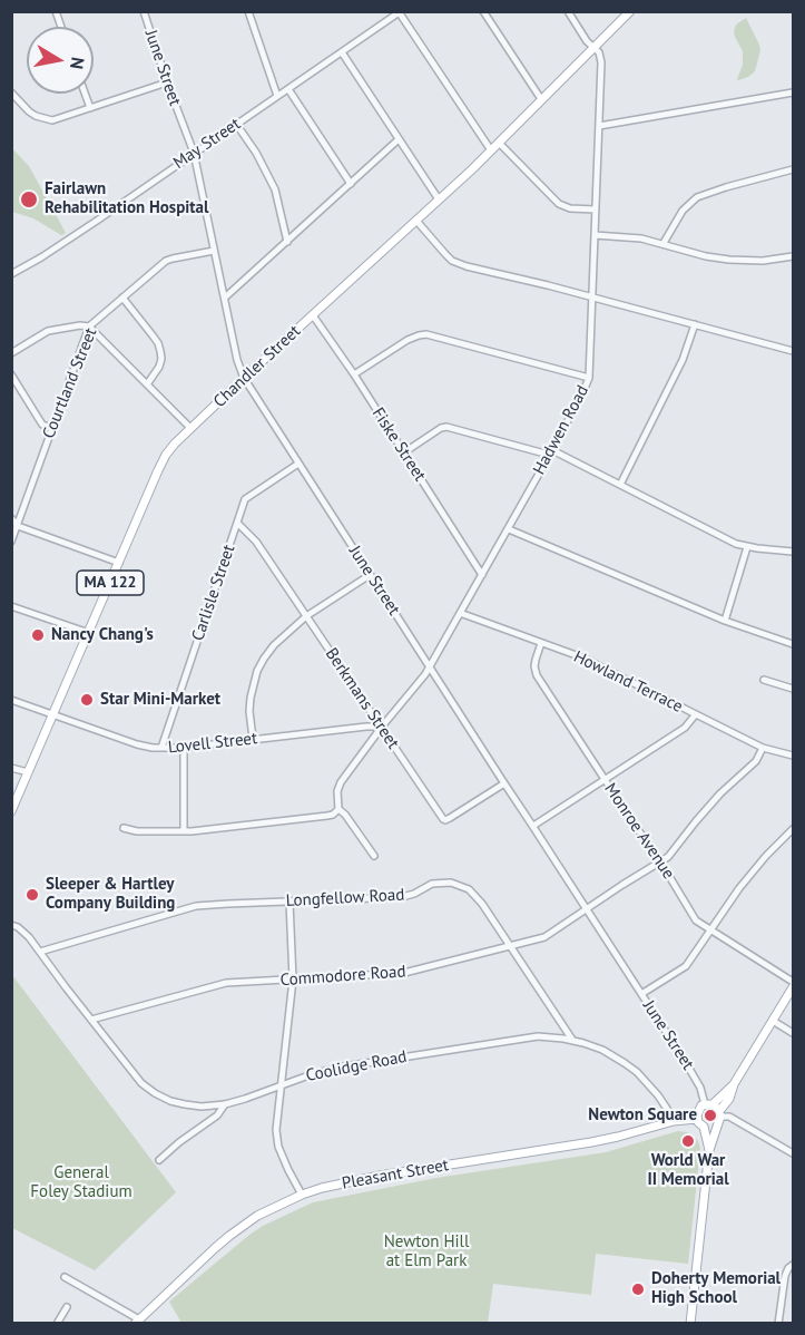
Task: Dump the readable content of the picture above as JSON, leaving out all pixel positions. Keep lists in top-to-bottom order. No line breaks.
{"streets":{"main road":["Chandler Street","MA 122","Pleasant Street"],"street":["June Street","May Street","Courtland Street","Hadwen Road","Fiske Street","Carlisle Street","Howland Terrace","Berkmans Street","Lovell Street","Monroe Avenue","Longfellow Road","Commodore Road","Coolidge Road"]},"crossings":[["June Street","May Street"],["June Street","Chandler Street"],["June Street","Courtland Street"],["June Street","Hadwen Road"],["June Street","Carlisle Street"],["June Street","Berkmans Street"],["June Street","Commodore Road"],["June Street","Pleasant Street"],["Chandler Street","Hadwen Road"],["Chandler Street","Fiske Street"],["Chandler Street","Lovell Street"],["Hadwen Road","Fiske Street"],["Hadwen Road","Howland Terrace"],["Hadwen Road","Berkmans Street"],["Hadwen Road","Lovell Street"],["Carlisle Street","Berkmans Street"],["Carlisle Street","Lovell Street"],["Howland Terrace","Monroe Avenue"],["Howland Terrace","Commodore Road"],["Berkmans Street","Lovell Street"],["Monroe Avenue","Commodore Road"],["Longfellow Road","Commodore Road"],["Longfellow Road","Coolidge Road"],["Commodore Road","Coolidge Road"],["Coolidge Road","Pleasant Street"]],"parks":["General Foley Stadium","Newton Hill at Elm Park"],"places":["Fairlawn Rehabilitation Hospital","Nancy Chang's","Star Mini-Market","Sleeper & Hartley Company Building","Newton Square","World War II Memorial","Doherty Memorial High School"],"north":"right"}
